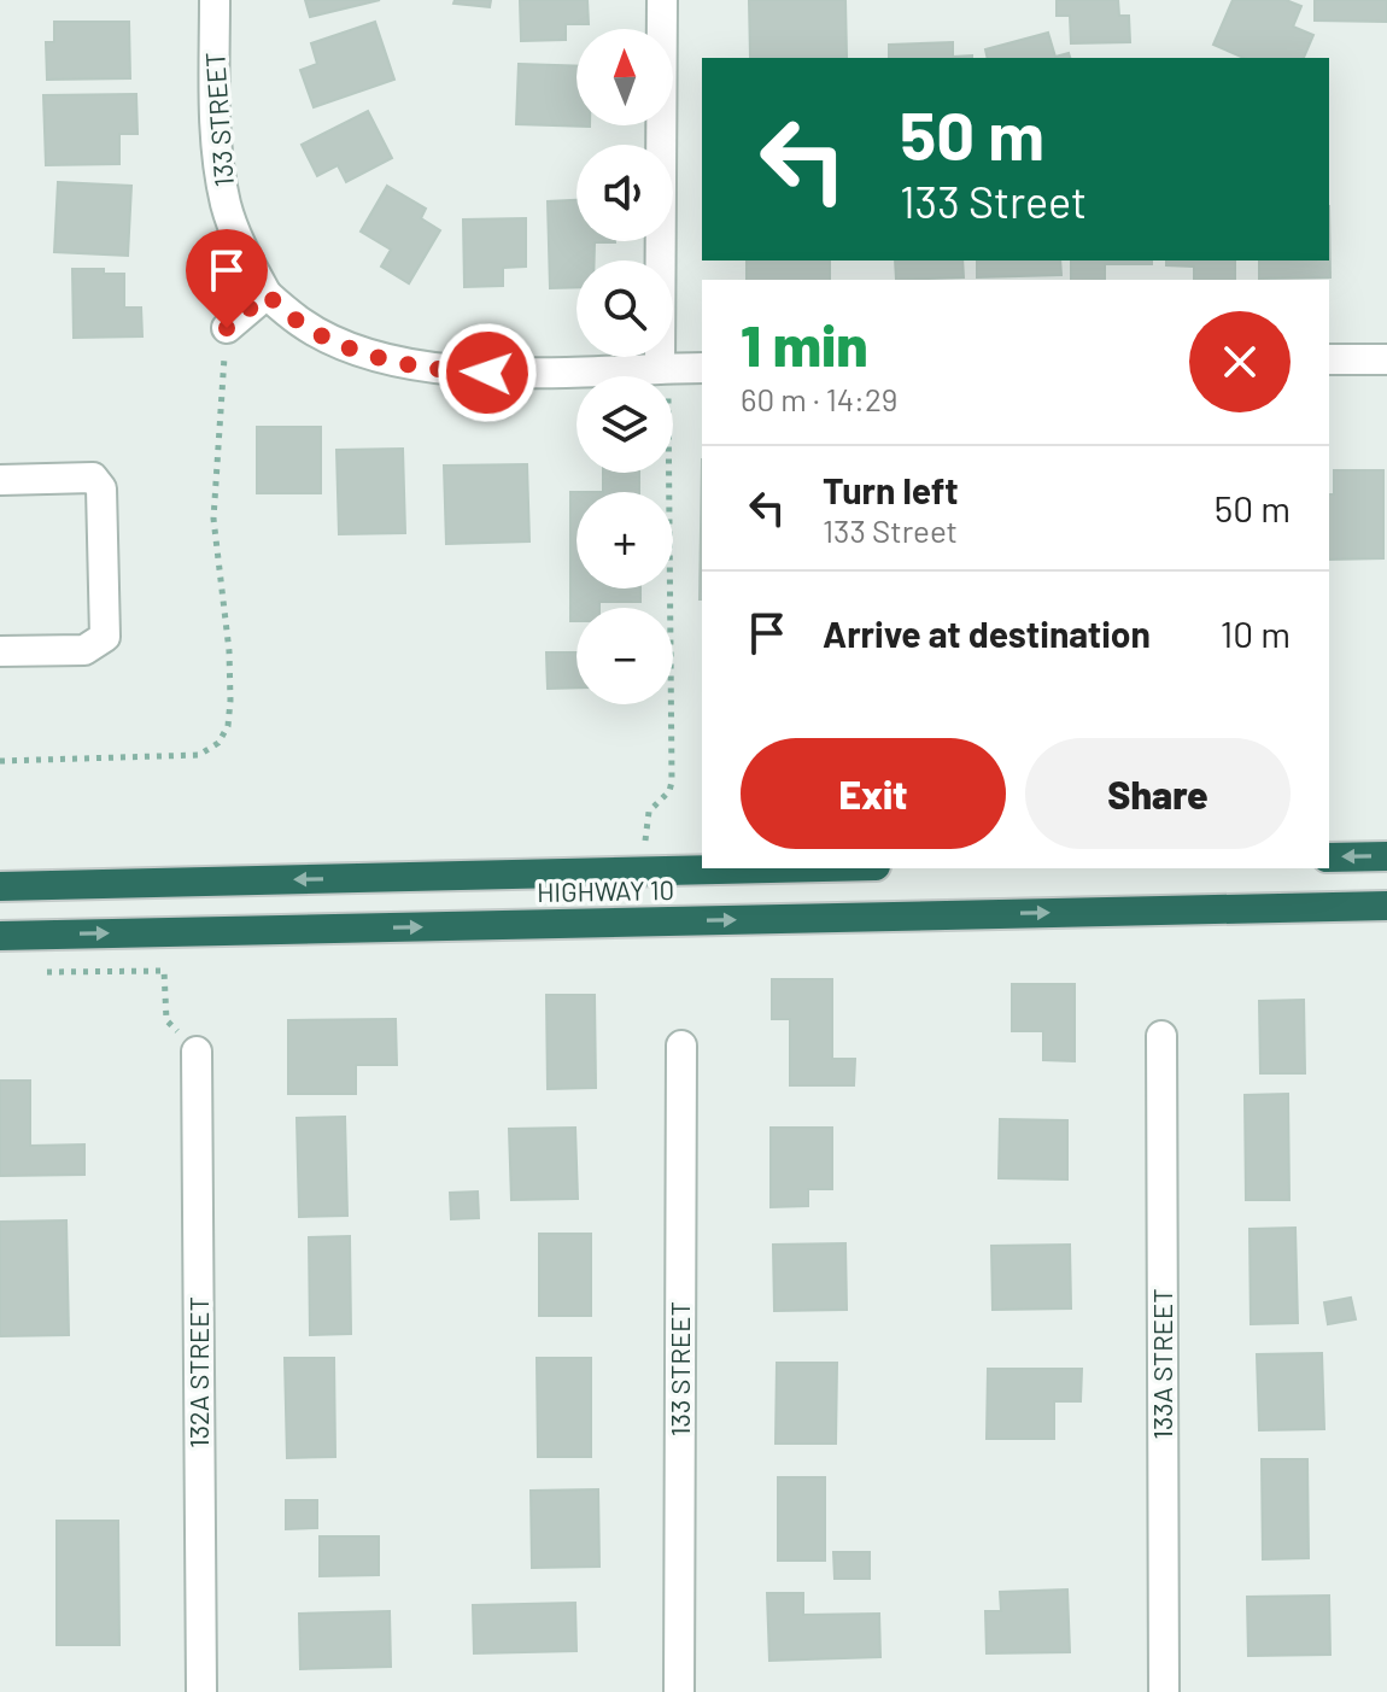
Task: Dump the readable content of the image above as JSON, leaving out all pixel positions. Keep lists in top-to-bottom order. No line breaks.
{"streets":{"highway":["HIGHWAY 10"],"street":["133 STREET","133A STREET","132A STREET"]},"north":"top","page":{"map_buttons":["+","−"],"turn":["50 m","133 Street"],"heading":["1 min","60 m · 14:29"],"list":[{"name":"Turn left","note":"133 Street","value":"50 m"},{"name":"Arrive at destination","value":"10 m"}],"buttons":["Exit","Share"]}}
